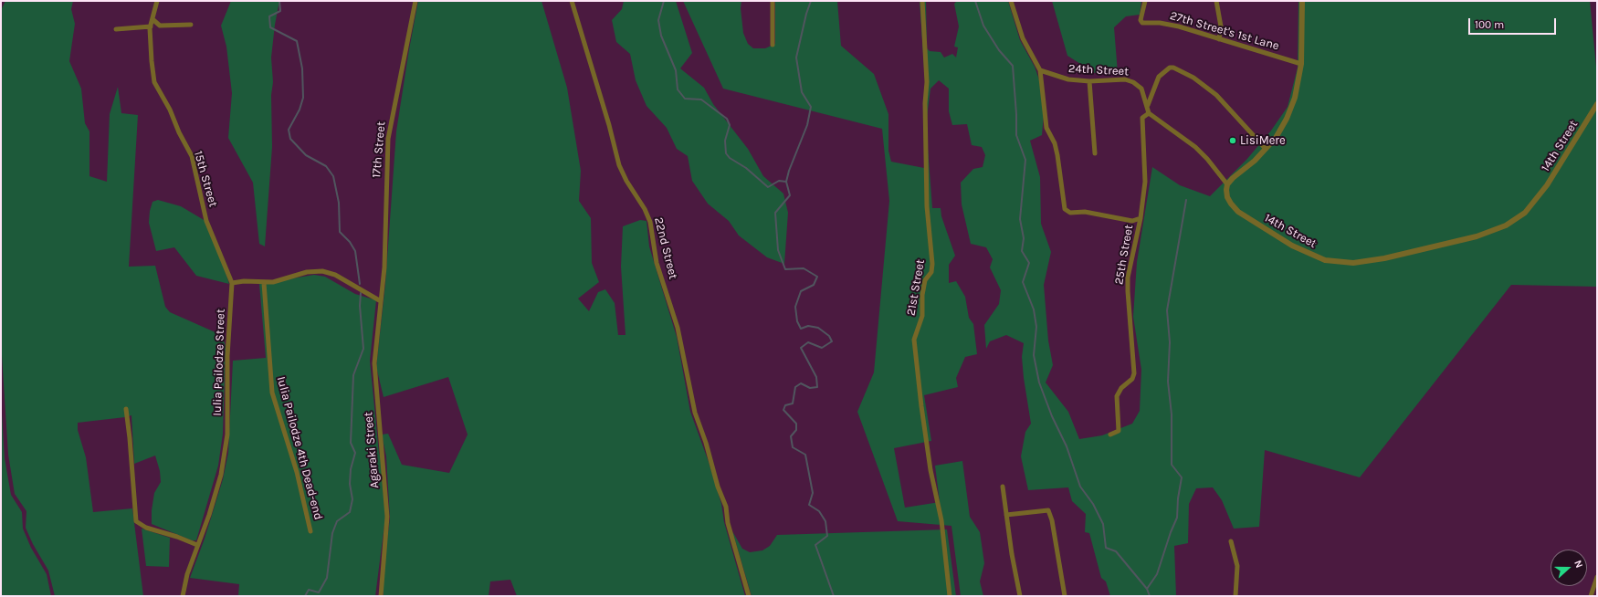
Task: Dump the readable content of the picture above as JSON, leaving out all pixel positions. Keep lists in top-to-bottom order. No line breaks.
{"streets":{"street":["27th Street's 1st Lane","24th Street","14th Street","17th Street","15th Street","22nd Street","25th Street","21st Street","Iulia Pailodze Street","Iulia Pailodze 4th Dead-end","Agaraki Street"]},"crossings":[["24th Street","25th Street"],["17th Street","Agaraki Street"],["15th Street","Iulia Pailodze Street"]],"places":["LisiMere"],"scale_bar":"100 m","north":"right"}
